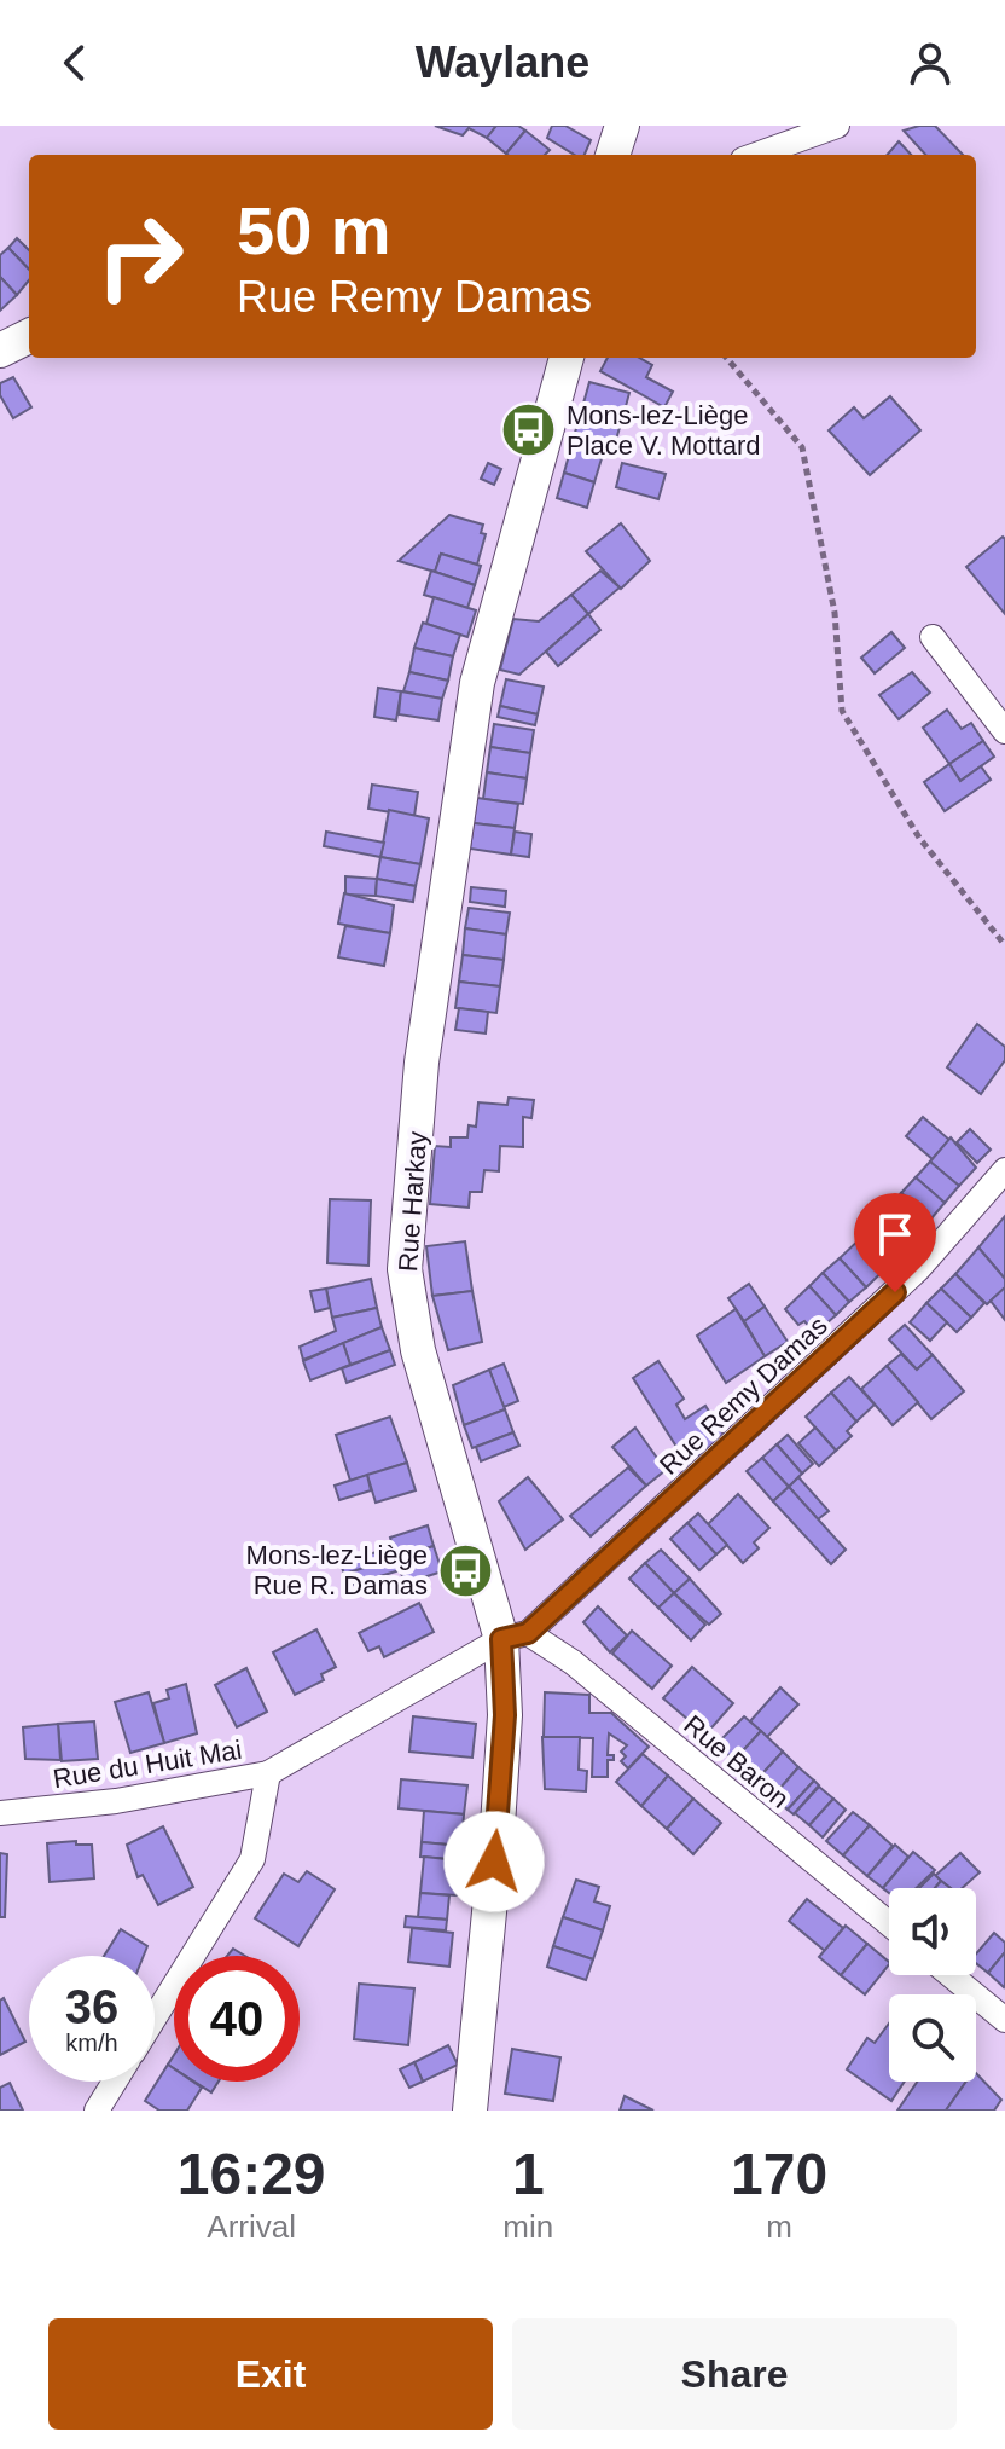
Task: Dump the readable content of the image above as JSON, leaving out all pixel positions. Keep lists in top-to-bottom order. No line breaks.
{"streets":{"street":["Rue Harkay","Rue Remy Damas","Rue Baron","Rue du Huit Mai"]},"crossings":[["Rue Harkay","Rue Remy Damas"],["Rue Harkay","Rue Baron"],["Rue Harkay","Rue du Huit Mai"],["Rue Remy Damas","Rue Baron"],["Rue Remy Damas","Rue du Huit Mai"],["Rue Baron","Rue du Huit Mai"]],"places":{"bus stop":["Mons-lez-Liège Place V. Mottard","Mons-lez-Liège Rue R. Damas"]},"page":{"header":"Waylane","turn":["50 m","Rue Remy Damas"],"speed":"36 km/h","limit":"40","eta":["16:29","Arrival","1","min","170","m"],"buttons":["Exit","Share"]}}
